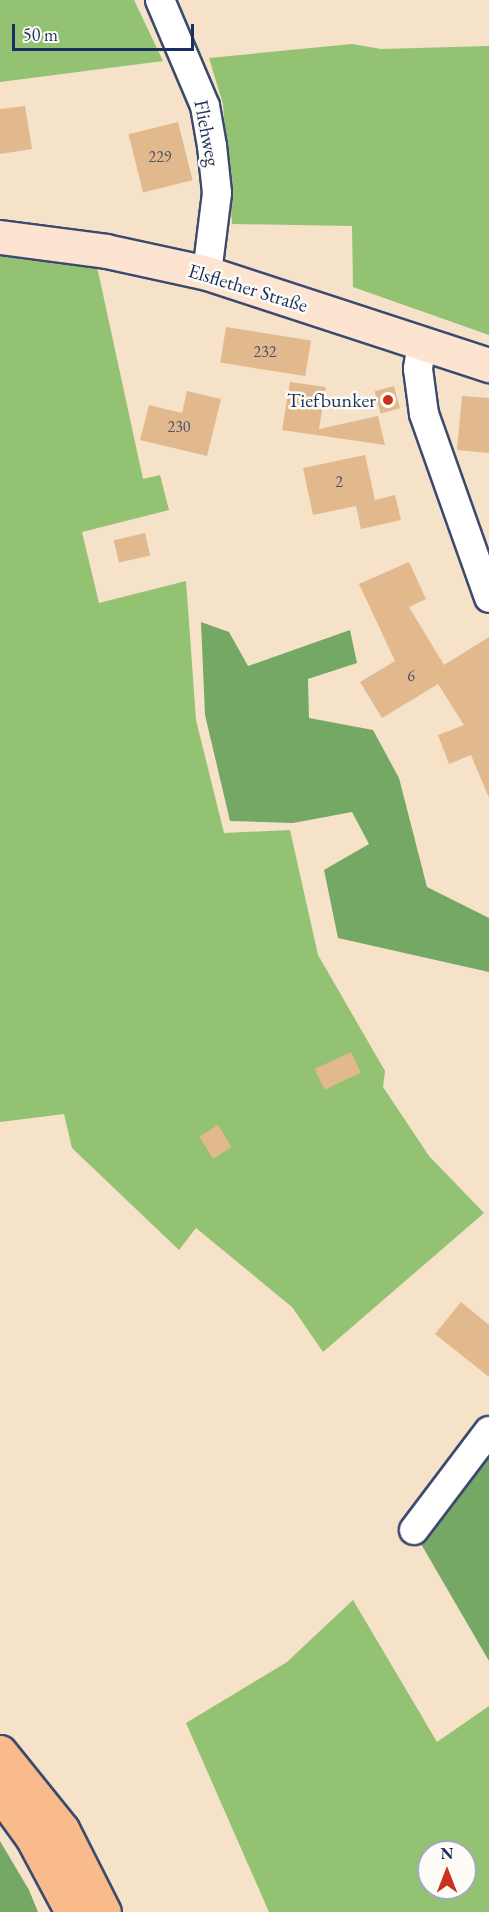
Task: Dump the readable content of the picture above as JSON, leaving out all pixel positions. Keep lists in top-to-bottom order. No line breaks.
{"streets":{"main road":["Elsflether Straße"],"street":["Fliehweg"]},"crossings":[["Fliehweg","Elsflether Straße"]],"places":["Tiefbunker"],"house_numbers":["229","232","230","2","6"],"scale_bar":"50 m","north":"top"}
